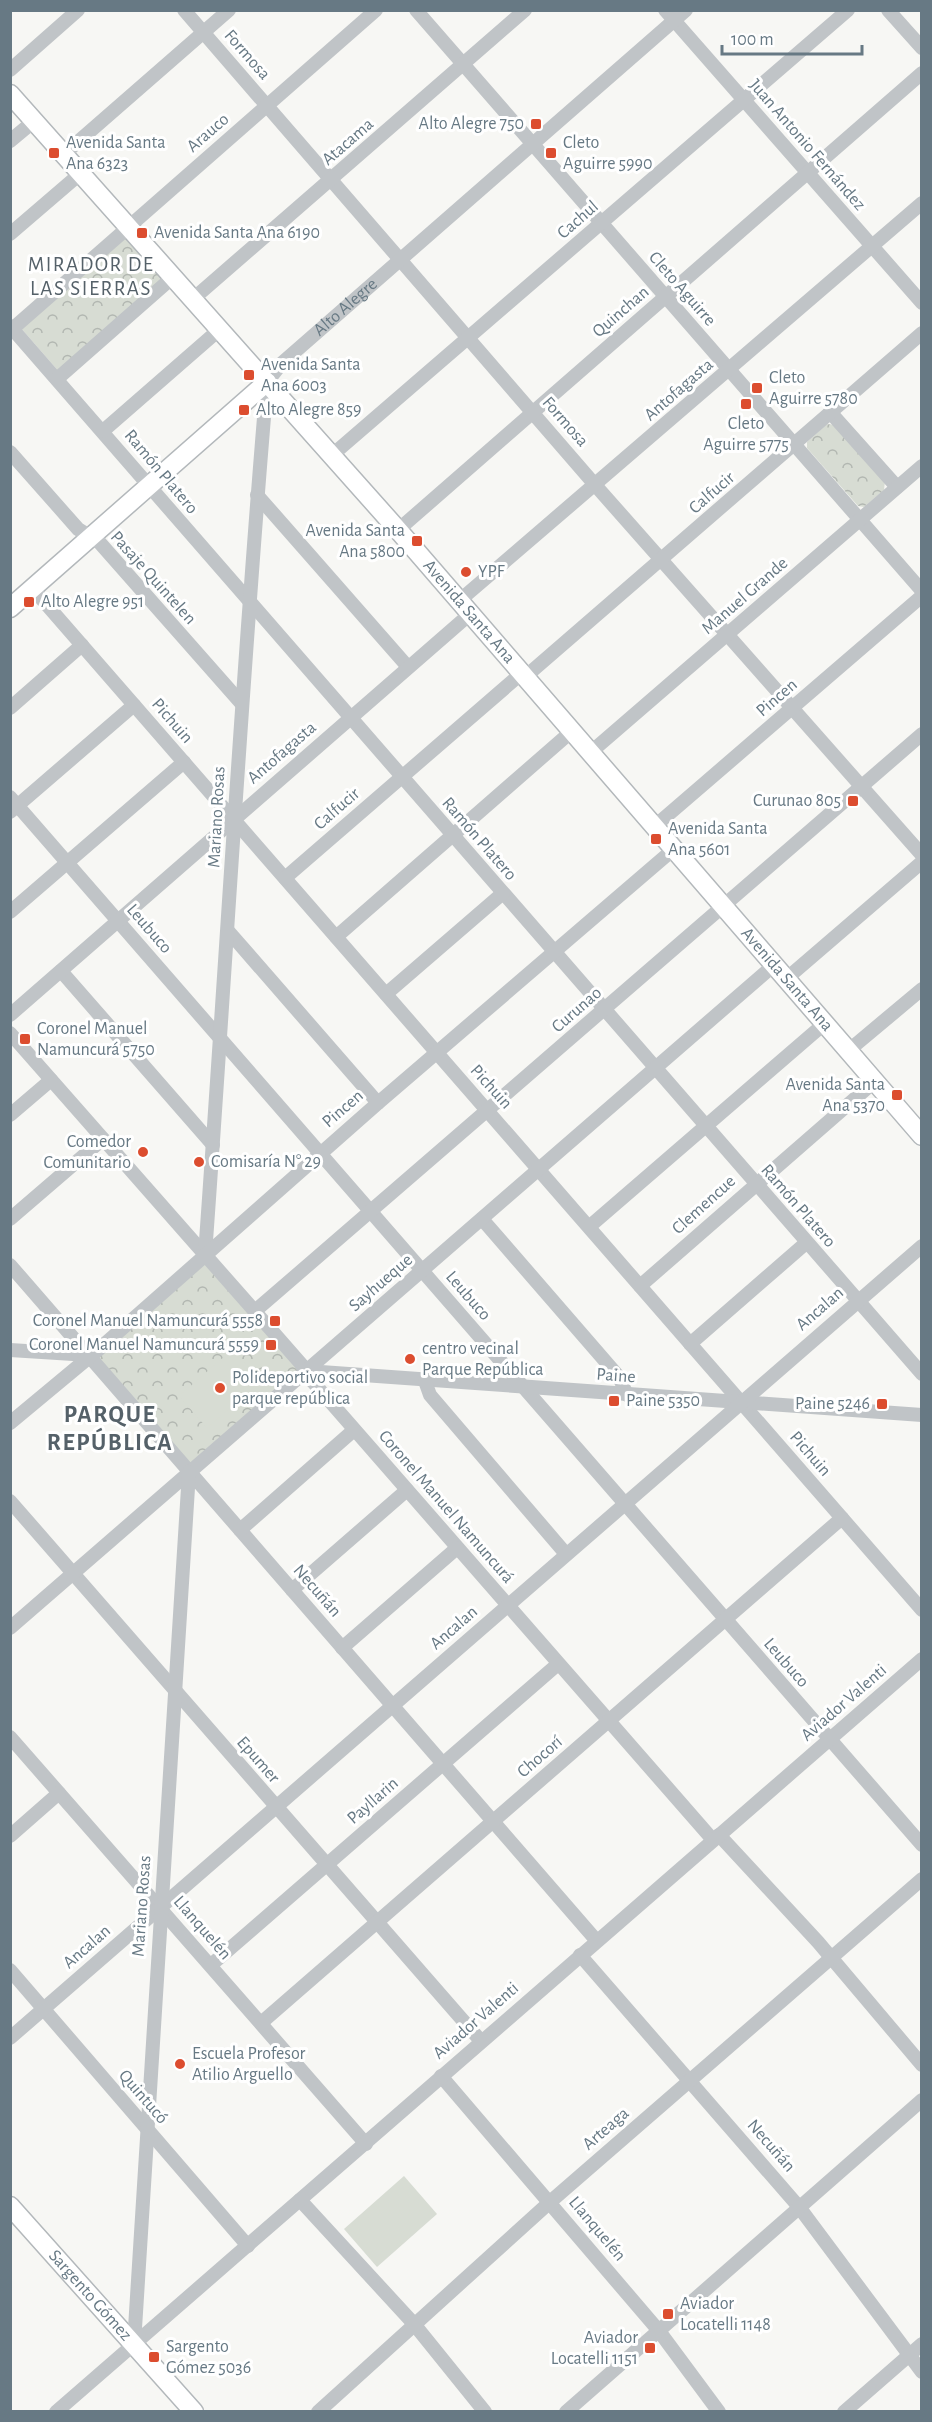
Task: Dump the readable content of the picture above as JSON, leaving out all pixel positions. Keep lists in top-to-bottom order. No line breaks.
{"streets":{"main road":["Alto Alegre","Avenida Santa Ana","Sargento Gómez"],"street":["Formosa","Arauco","Atacama","Juan Antonio Fernández","Cachul","Cleto Aguirre","Quinchan","Antofagasta","Ramón Platero","Calfucir","Pasaje Quintelen","Manuel Grande","Pincen","Pichuin","Mariano Rosas","Leubuco","Curunao","Clemencue","Sayhueque","Ancalan","Paine","Coronel Manuel Namuncurá","Necuñán","Aviador Valenti","Chocorí","Epumer","Payllarin","Llanquelén","Quintucó","Arteaga"]},"crossings":[["Formosa","Arauco"],["Formosa","Atacama"],["Formosa","Cachul"],["Formosa","Alto Alegre"],["Formosa","Quinchan"],["Formosa","Antofagasta"],["Formosa","Calfucir"],["Formosa","Manuel Grande"],["Formosa","Pincen"],["Formosa","Curunao"],["Arauco","Ramón Platero"],["Arauco","Avenida Santa Ana"],["Atacama","Cleto Aguirre"],["Atacama","Avenida Santa Ana"],["Juan Antonio Fernández","Cachul"],["Juan Antonio Fernández","Alto Alegre"],["Juan Antonio Fernández","Quinchan"],["Juan Antonio Fernández","Antofagasta"],["Cachul","Cleto Aguirre"],["Cachul","Avenida Santa Ana"],["Cleto Aguirre","Alto Alegre"],["Cleto Aguirre","Quinchan"],["Cleto Aguirre","Antofagasta"],["Cleto Aguirre","Calfucir"],["Cleto Aguirre","Manuel Grande"],["Alto Alegre","Ramón Platero"],["Alto Alegre","Pasaje Quintelen"],["Alto Alegre","Avenida Santa Ana"],["Alto Alegre","Pichuin"],["Alto Alegre","Mariano Rosas"],["Quinchan","Avenida Santa Ana"],["Antofagasta","Ramón Platero"],["Antofagasta","Avenida Santa Ana"],["Antofagasta","Pichuin"],["Antofagasta","Mariano Rosas"],["Antofagasta","Leubuco"],["Ramón Platero","Calfucir"],["Ramón Platero","Pincen"],["Ramón Platero","Mariano Rosas"],["Ramón Platero","Curunao"],["Ramón Platero","Clemencue"],["Ramón Platero","Sayhueque"],["Ramón Platero","Ancalan"],["Calfucir","Avenida Santa Ana"],["Calfucir","Pichuin"],["Pasaje Quintelen","Mariano Rosas"],["Manuel Grande","Avenida Santa Ana"],["Avenida Santa Ana","Pincen"],["Avenida Santa Ana","Mariano Rosas"],["Avenida Santa Ana","Curunao"],["Avenida Santa Ana","Clemencue"],["Avenida Santa Ana","Sayhueque"],["Pincen","Pichuin"],["Pincen","Mariano Rosas"],["Pincen","Leubuco"],["Pincen","Coronel Manuel Namuncurá"],["Pincen","Necuñán"],["Pichuin","Mariano Rosas"],["Pichuin","Curunao"],["Pichuin","Clemencue"],["Pichuin","Sayhueque"],["Pichuin","Ancalan"],["Pichuin","Paine"],["Pichuin","Chocorí"],["Mariano Rosas","Leubuco"],["Mariano Rosas","Sayhueque"],["Mariano Rosas","Ancalan"],["Mariano Rosas","Coronel Manuel Namuncurá"],["Mariano Rosas","Necuñán"],["Mariano Rosas","Aviador Valenti"],["Mariano Rosas","Epumer"],["Mariano Rosas","Llanquelén"],["Mariano Rosas","Quintucó"],["Mariano Rosas","Sargento Gómez"],["Leubuco","Curunao"],["Leubuco","Sayhueque"],["Leubuco","Ancalan"],["Leubuco","Paine"],["Leubuco","Aviador Valenti"],["Leubuco","Chocorí"],["Curunao","Coronel Manuel Namuncurá"],["Sayhueque","Paine"],["Sayhueque","Coronel Manuel Namuncurá"],["Sayhueque","Necuñán"],["Sayhueque","Epumer"],["Ancalan","Paine"],["Ancalan","Coronel Manuel Namuncurá"],["Ancalan","Necuñán"],["Ancalan","Epumer"],["Ancalan","Llanquelén"],["Ancalan","Quintucó"],["Paine","Coronel Manuel Namuncurá"],["Coronel Manuel Namuncurá","Aviador Valenti"],["Coronel Manuel Namuncurá","Chocorí"],["Coronel Manuel Namuncurá","Payllarin"],["Coronel Manuel Namuncurá","Arteaga"],["Necuñán","Aviador Valenti"],["Necuñán","Chocorí"],["Necuñán","Payllarin"],["Necuñán","Arteaga"],["Aviador Valenti","Epumer"],["Aviador Valenti","Llanquelén"],["Aviador Valenti","Quintucó"],["Aviador Valenti","Sargento Gómez"],["Chocorí","Epumer"],["Chocorí","Llanquelén"],["Epumer","Payllarin"],["Payllarin","Llanquelén"],["Llanquelén","Arteaga"]],"districts":["MIRADOR DE LAS SIERRAS","PARQUE REPÚBLICA"],"places":{"transit":["Alto Alegre 750","Avenida Santa Ana 6323","Cleto Aguirre 5990","Avenida Santa Ana 6190","Avenida Santa Ana 6003","Cleto Aguirre 5780","Cleto Aguirre 5775","Alto Alegre 859","Avenida Santa Ana 5800","Alto Alegre 951","Curunao 805","Avenida Santa Ana 5601","Coronel Manuel Namuncurá 5750","Avenida Santa Ana 5370","Coronel Manuel Namuncurá 5558","Coronel Manuel Namuncurá 5559","Paine 5350","Paine 5246","Aviador Locatelli 1148","Aviador Locatelli 1151","Sargento Gómez 5036"],"other":["YPF","Comedor Comunitario","Comisaría N° 29","centro vecinal Parque República","Polideportivo social parque república","Escuela Profesor Atilio Arguello"]},"scale_bar":"100 m"}
